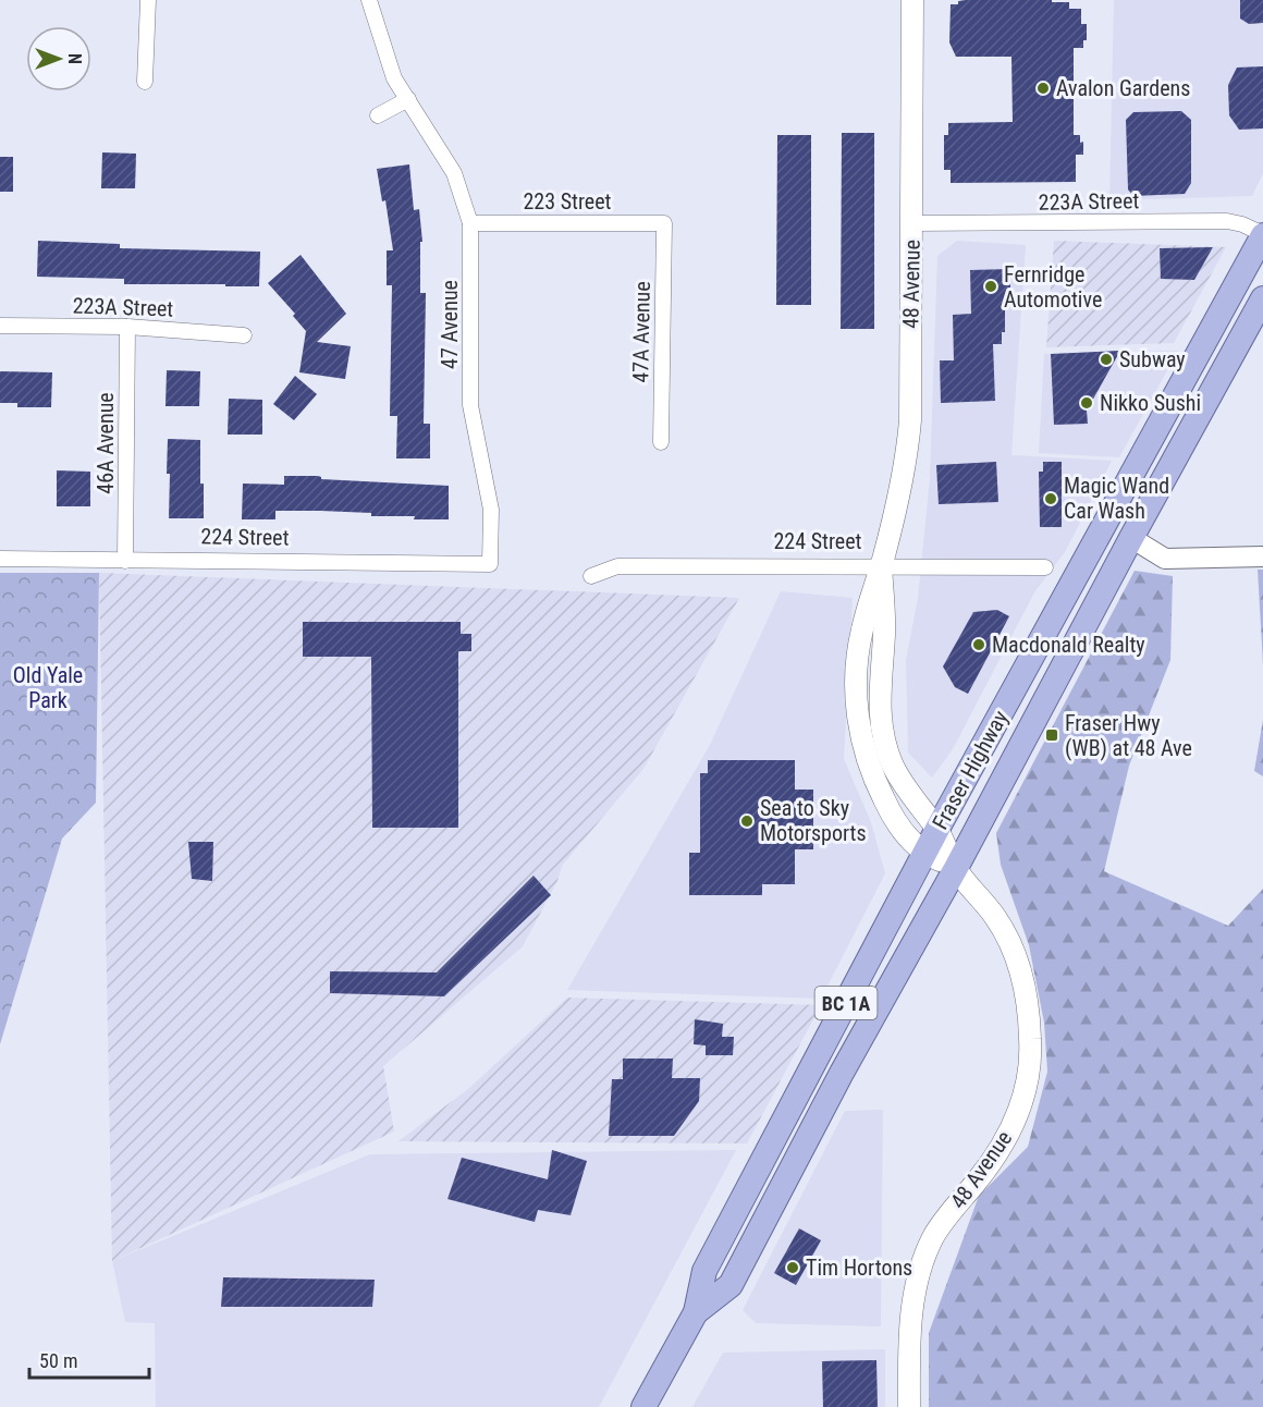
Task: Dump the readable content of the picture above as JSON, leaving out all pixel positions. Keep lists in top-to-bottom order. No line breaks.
{"streets":{"main road":["48 Avenue","Fraser Highway","BC 1A"],"street":["223 Street","223A Street","47 Avenue","47A Avenue","46A Avenue","224 Street"]},"crossings":[["223 Street","47 Avenue"],["223 Street","47A Avenue"],["223A Street","48 Avenue"],["223A Street","46A Avenue"],["223A Street","Fraser Highway"],["48 Avenue","224 Street"],["48 Avenue","Fraser Highway"],["47 Avenue","224 Street"],["46A Avenue","224 Street"]],"parks":["Old Yale Park"],"places":{"other":["Avalon Gardens","Fernridge Automotive","Subway","Nikko Sushi","Magic Wand Car Wash","Macdonald Realty","Sea to Sky Motorsports","Tim Hortons"],"transit":["Fraser Hwy (WB) at 48 Ave"]},"scale_bar":"50 m","north":"right"}
